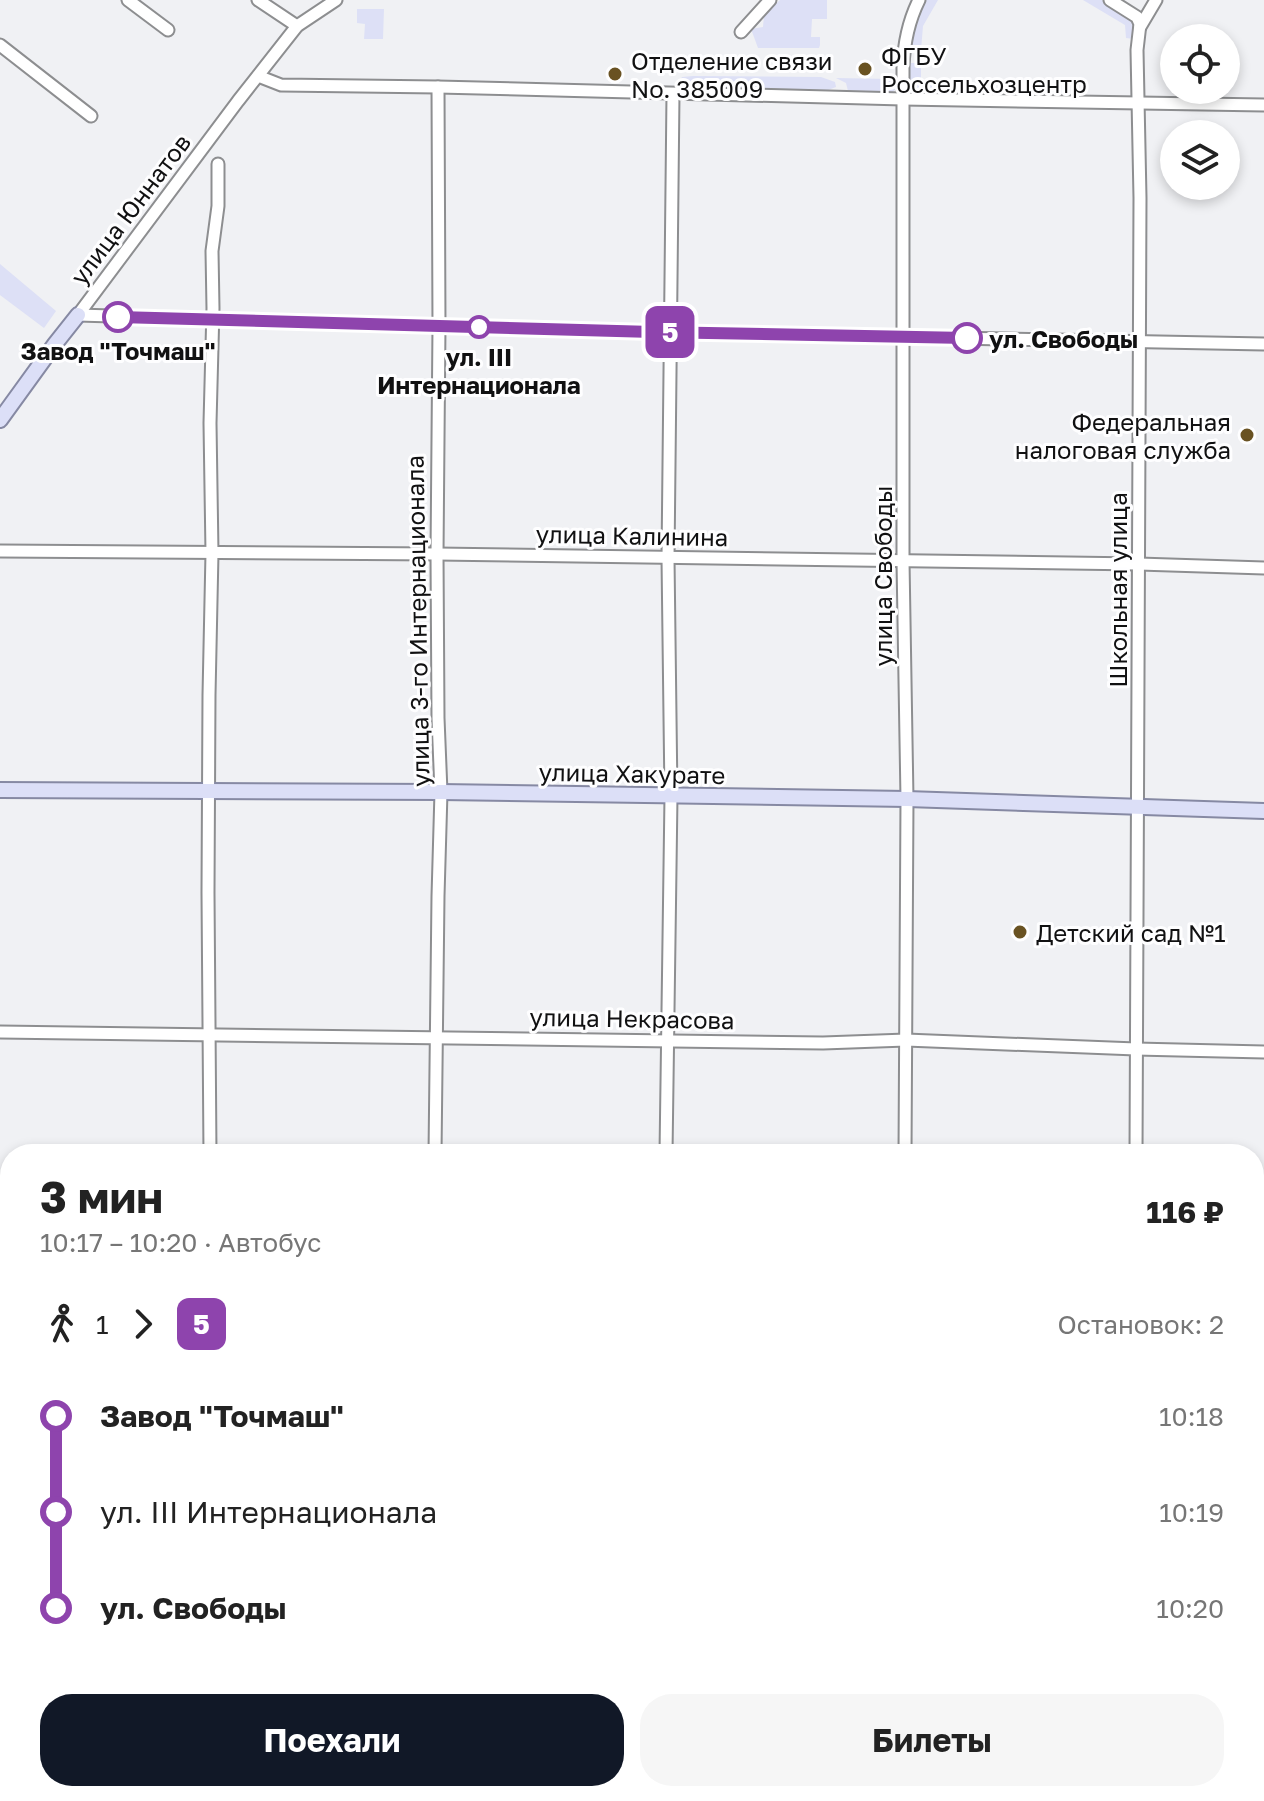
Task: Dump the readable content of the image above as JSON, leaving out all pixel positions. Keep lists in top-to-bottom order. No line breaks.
{"streets":{"main road":["улица Юннатов","улица Хакурате"],"street":["улица Калинина","улица Свободы","Школьная улица","улица 3-го Интернационала","улица Некрасова"]},"crossings":[["улица Калинина","улица Свободы"],["улица Калинина","Школьная улица"],["улица Калинина","улица 3-го Интернационала"],["улица Свободы","улица Хакурате"],["улица Свободы","улица Некрасова"],["Школьная улица","улица Хакурате"],["Школьная улица","улица Некрасова"],["улица 3-го Интернационала","улица Хакурате"],["улица 3-го Интернационала","улица Некрасова"]],"places":["ФГБУ Россельхозцентр","Отделение связи No. 385009","Завод \"Точмаш\"","ул. III Интернационала","ул. Свободы","Федеральная налоговая служба","Детский сад №1"],"lines":["bus line 5"],"page":{"on_map":"5","heading":["3 мин","10:17 – 10:20 · Автобус","116 ₽"],"legs":["1","5","Остановок: 2"],"list":[{"name":"Завод \"Точмаш\"","value":"10:18"},{"name":"ул. III Интернационала","value":"10:19"},{"name":"ул. Свободы","value":"10:20"}],"buttons":["Поехали","Билеты"]}}
